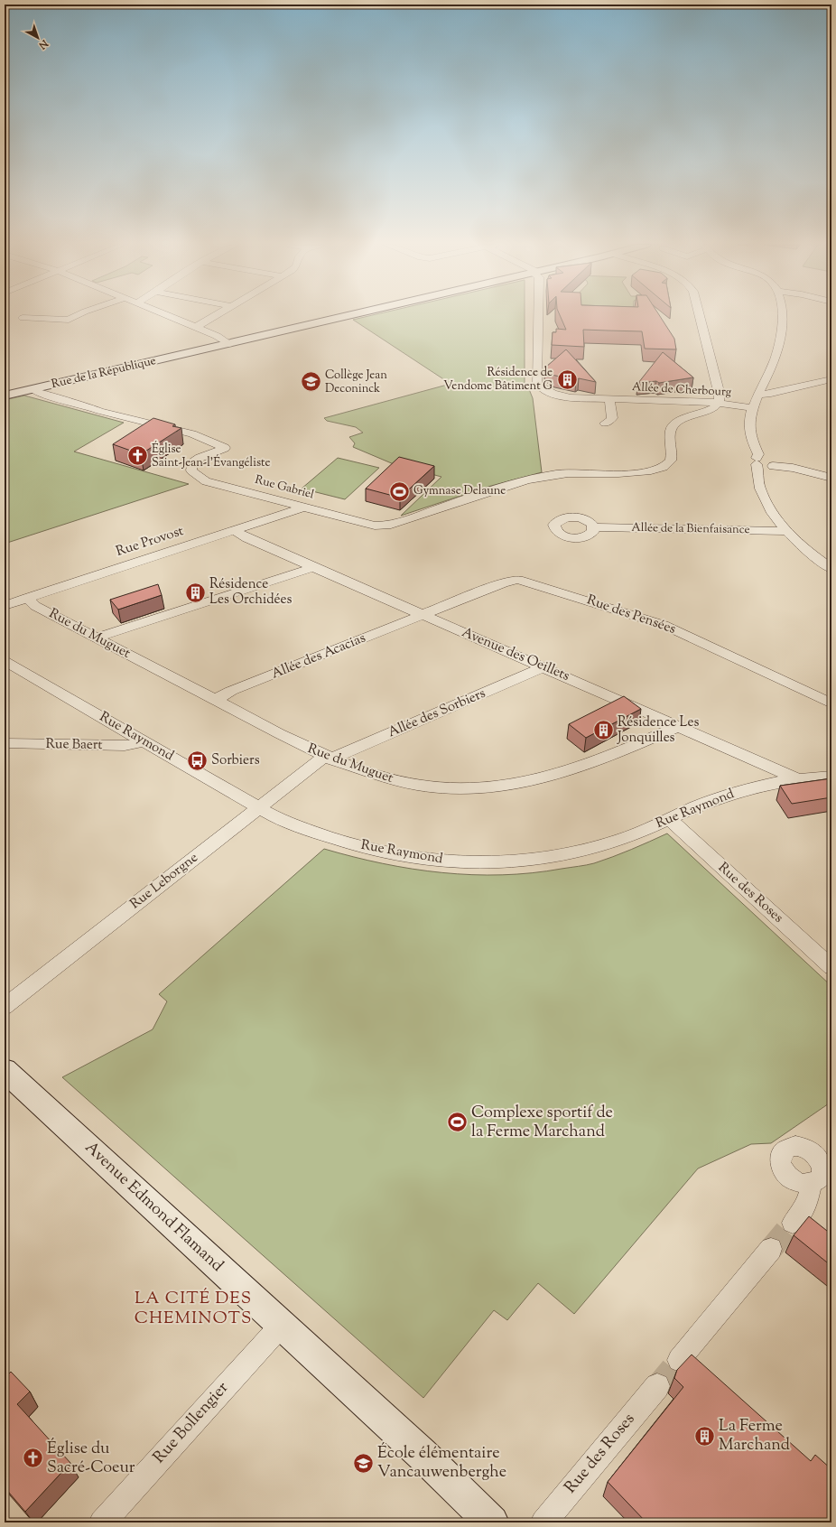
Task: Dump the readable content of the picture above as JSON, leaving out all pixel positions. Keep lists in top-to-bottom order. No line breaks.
{"streets":{"street":["Rue de la République","Allée de Cherbourg","Rue Gabriel","Allée de la Bienfaisance","Rue Provost","Rue des Pensées","Rue du Muguet","Avenue des Oeillets","Allée des Acacias","Allée des Sorbiers","Rue Raymond","Rue Baert","Rue Leborgne","Rue des Roses","Avenue Edmond Flamand","Rue Bollengier"]},"crossings":[["Rue de la République","Rue Gabriel"],["Allée de Cherbourg","Rue Gabriel"],["Rue Gabriel","Rue Provost"],["Rue Provost","Rue du Muguet"],["Rue Provost","Avenue des Oeillets"],["Rue des Pensées","Avenue des Oeillets"],["Rue des Pensées","Allée des Acacias"],["Rue du Muguet","Avenue des Oeillets"],["Rue du Muguet","Allée des Acacias"],["Rue du Muguet","Allée des Sorbiers"],["Rue du Muguet","Rue Leborgne"],["Avenue des Oeillets","Allée des Acacias"],["Avenue des Oeillets","Allée des Sorbiers"],["Avenue des Oeillets","Rue Raymond"],["Allée des Sorbiers","Rue Leborgne"],["Rue Raymond","Rue Baert"],["Rue Raymond","Rue Leborgne"],["Rue Raymond","Rue des Roses"],["Avenue Edmond Flamand","Rue Bollengier"]],"districts":["LA CITÉ DES CHEMINOTS"],"places":{"building":["Résidence de Vendome Bâtiment G","Résidence Les Orchidées","Résidence Les Jonquilles","La Ferme Marchand"],"school or university":["Collège Jean Deconinck","École élémentaire Vancauwenberghe"],"church":["Église Saint-Jean-l'Évangéliste","Église du Sacré-Coeur"],"sports":["Gymnase Delaune","Complexe sportif de la Ferme Marchand"],"bus stop":["Sorbiers"]},"north":"bottom right"}
